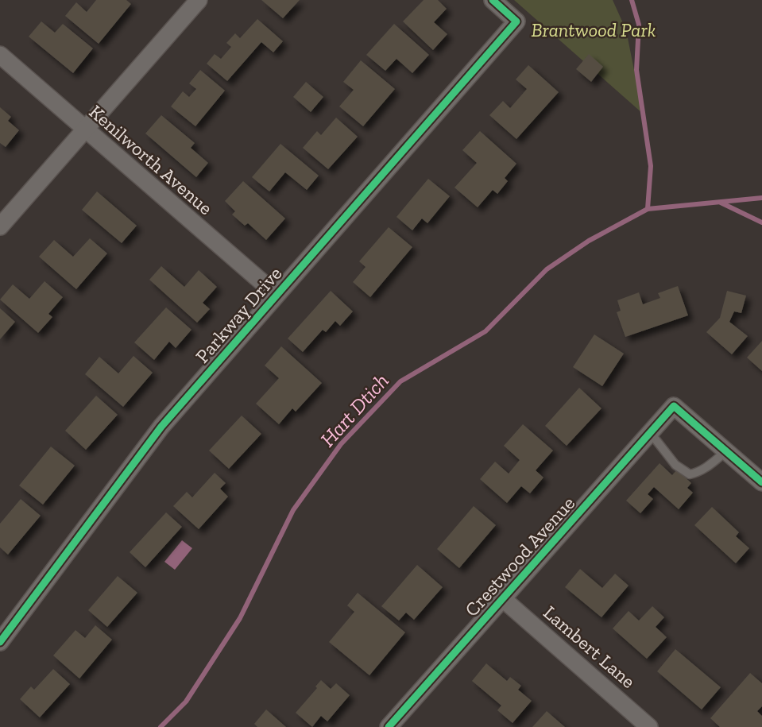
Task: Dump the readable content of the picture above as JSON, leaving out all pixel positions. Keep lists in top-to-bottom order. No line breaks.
{"streets":{"street":["Kenilworth Avenue","Parkway Drive","Crestwood Avenue","Lambert Lane"]},"crossings":[["Kenilworth Avenue","Parkway Drive"],["Crestwood Avenue","Lambert Lane"]],"water":["Hart Dtich"],"parks":["Brantwood Park"]}
